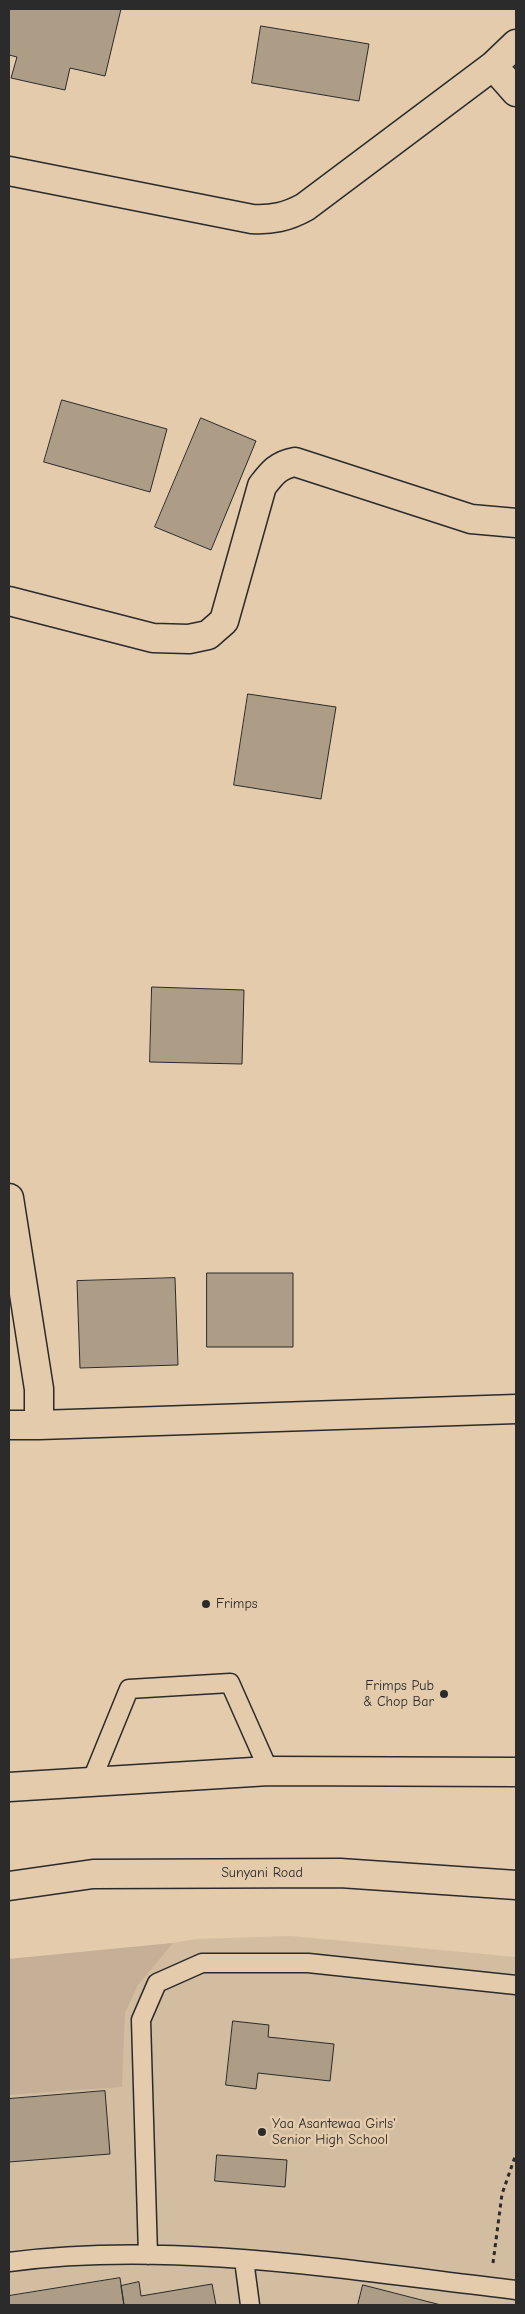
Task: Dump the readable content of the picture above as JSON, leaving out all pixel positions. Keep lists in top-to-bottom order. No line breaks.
{"streets":{"street":["Sunyani Road"]},"places":["Frimps","Frimps Pub & Chop Bar","Yaa Asantewaa Girls' Senior High School"]}
